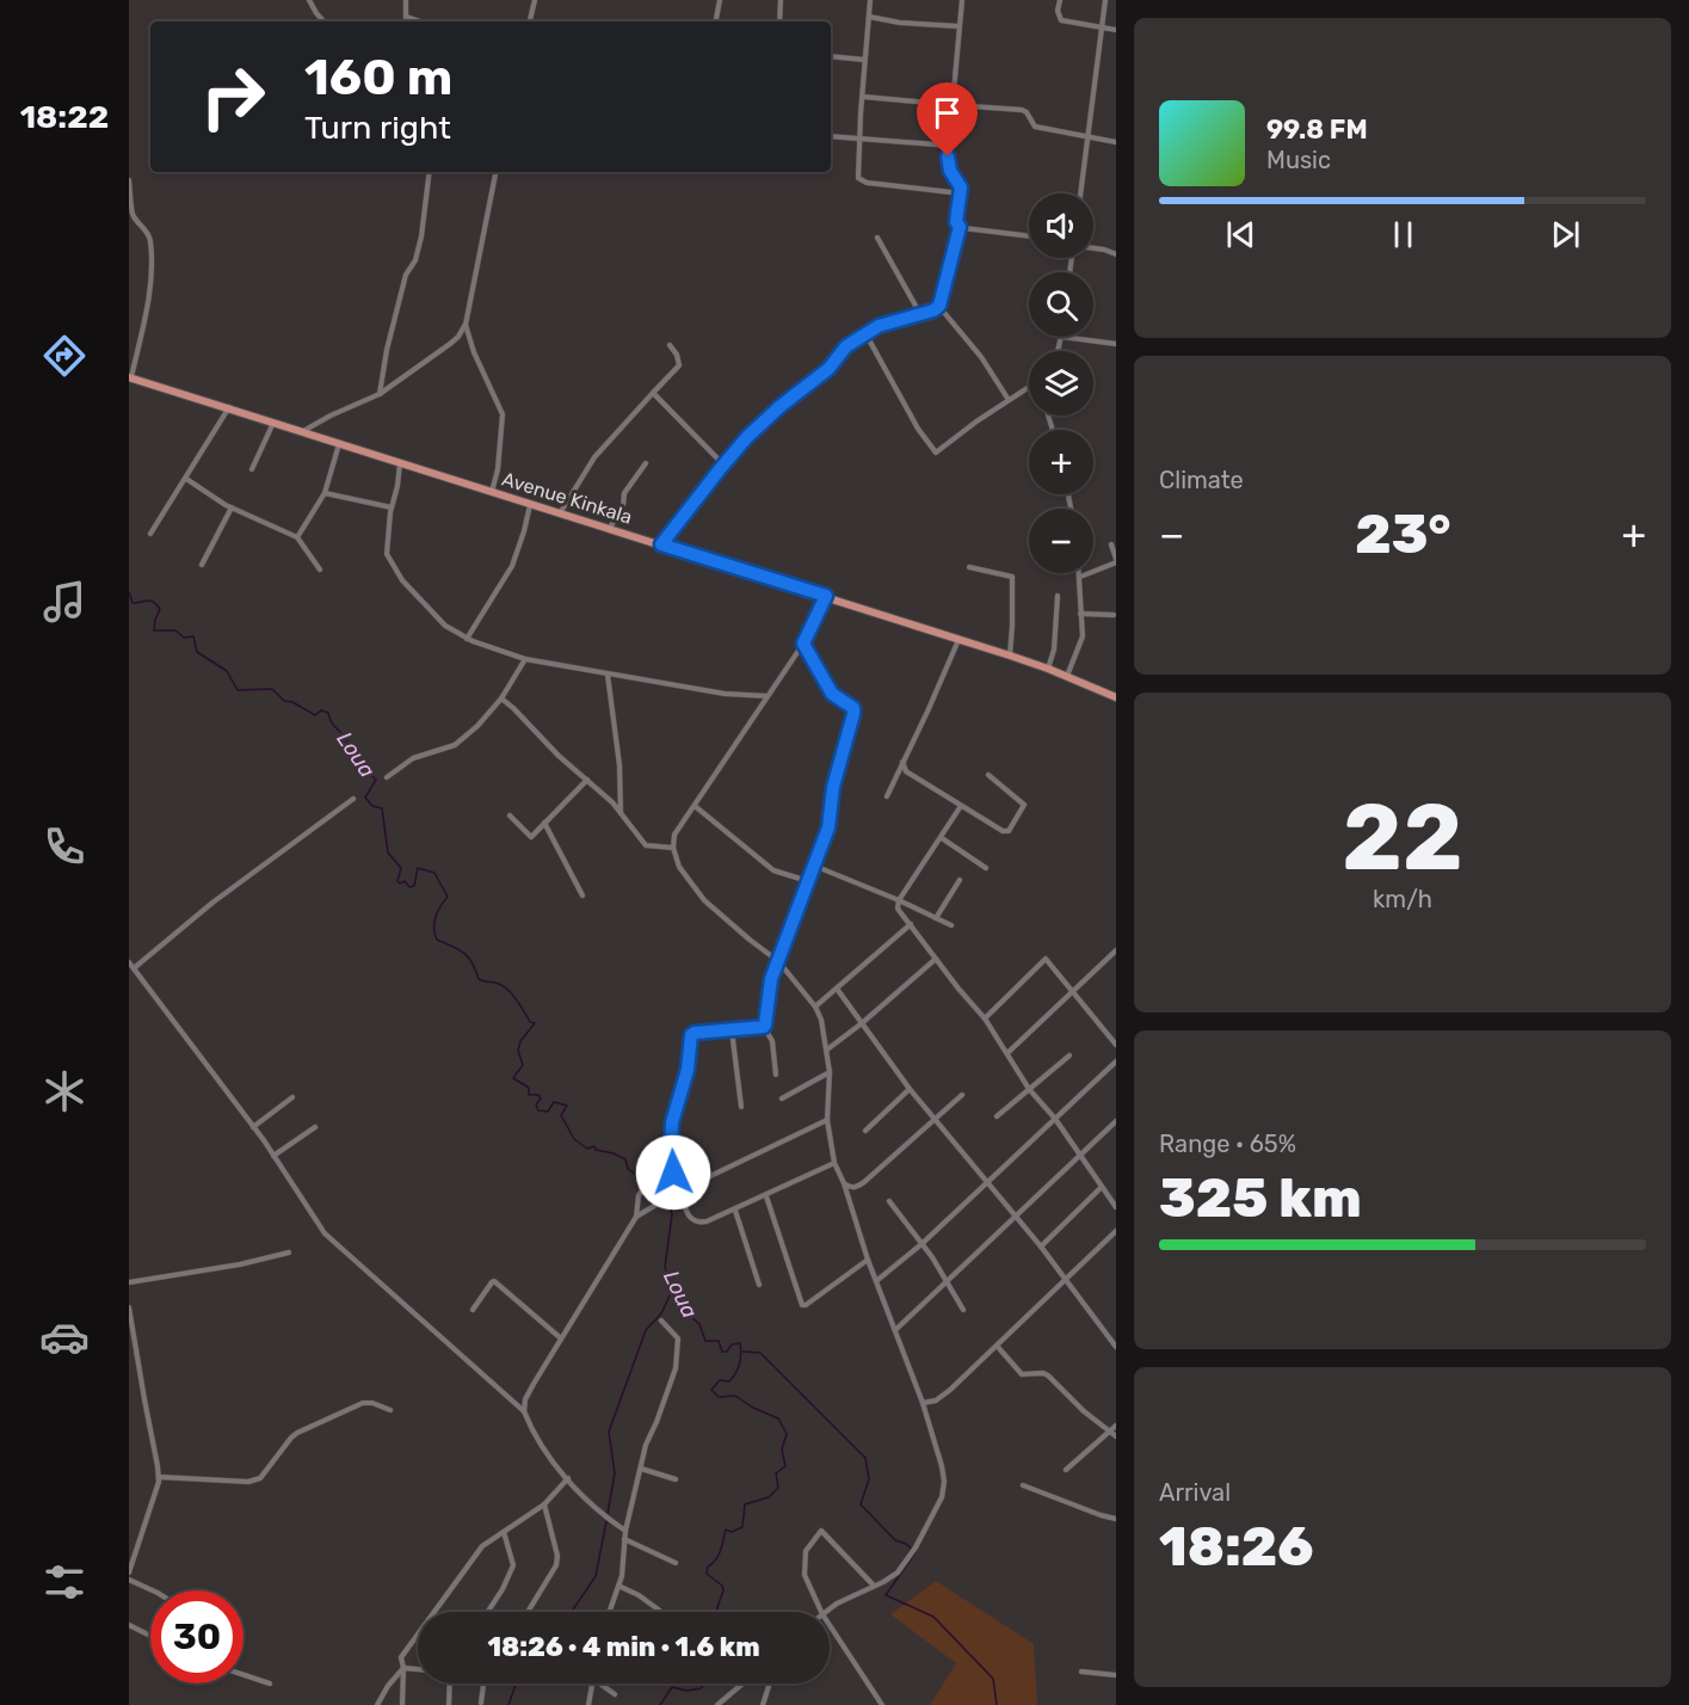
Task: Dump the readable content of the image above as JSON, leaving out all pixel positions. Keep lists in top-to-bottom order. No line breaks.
{"streets":{"main road":["Avenue Kinkala"]},"water":["Loua"],"page":{"tabs":"18:22","turn":["160 m","Turn right"],"song":["99.8 FM","Music"],"map_buttons":["+","−"],"tile":["Climate",["22","km/h"],["Range · 65%","325 km"],["Arrival","18:26"]],"heat":["−","23°","+"],"limit":"30","trip":"18:26 · 4 min · 1.6 km"}}
